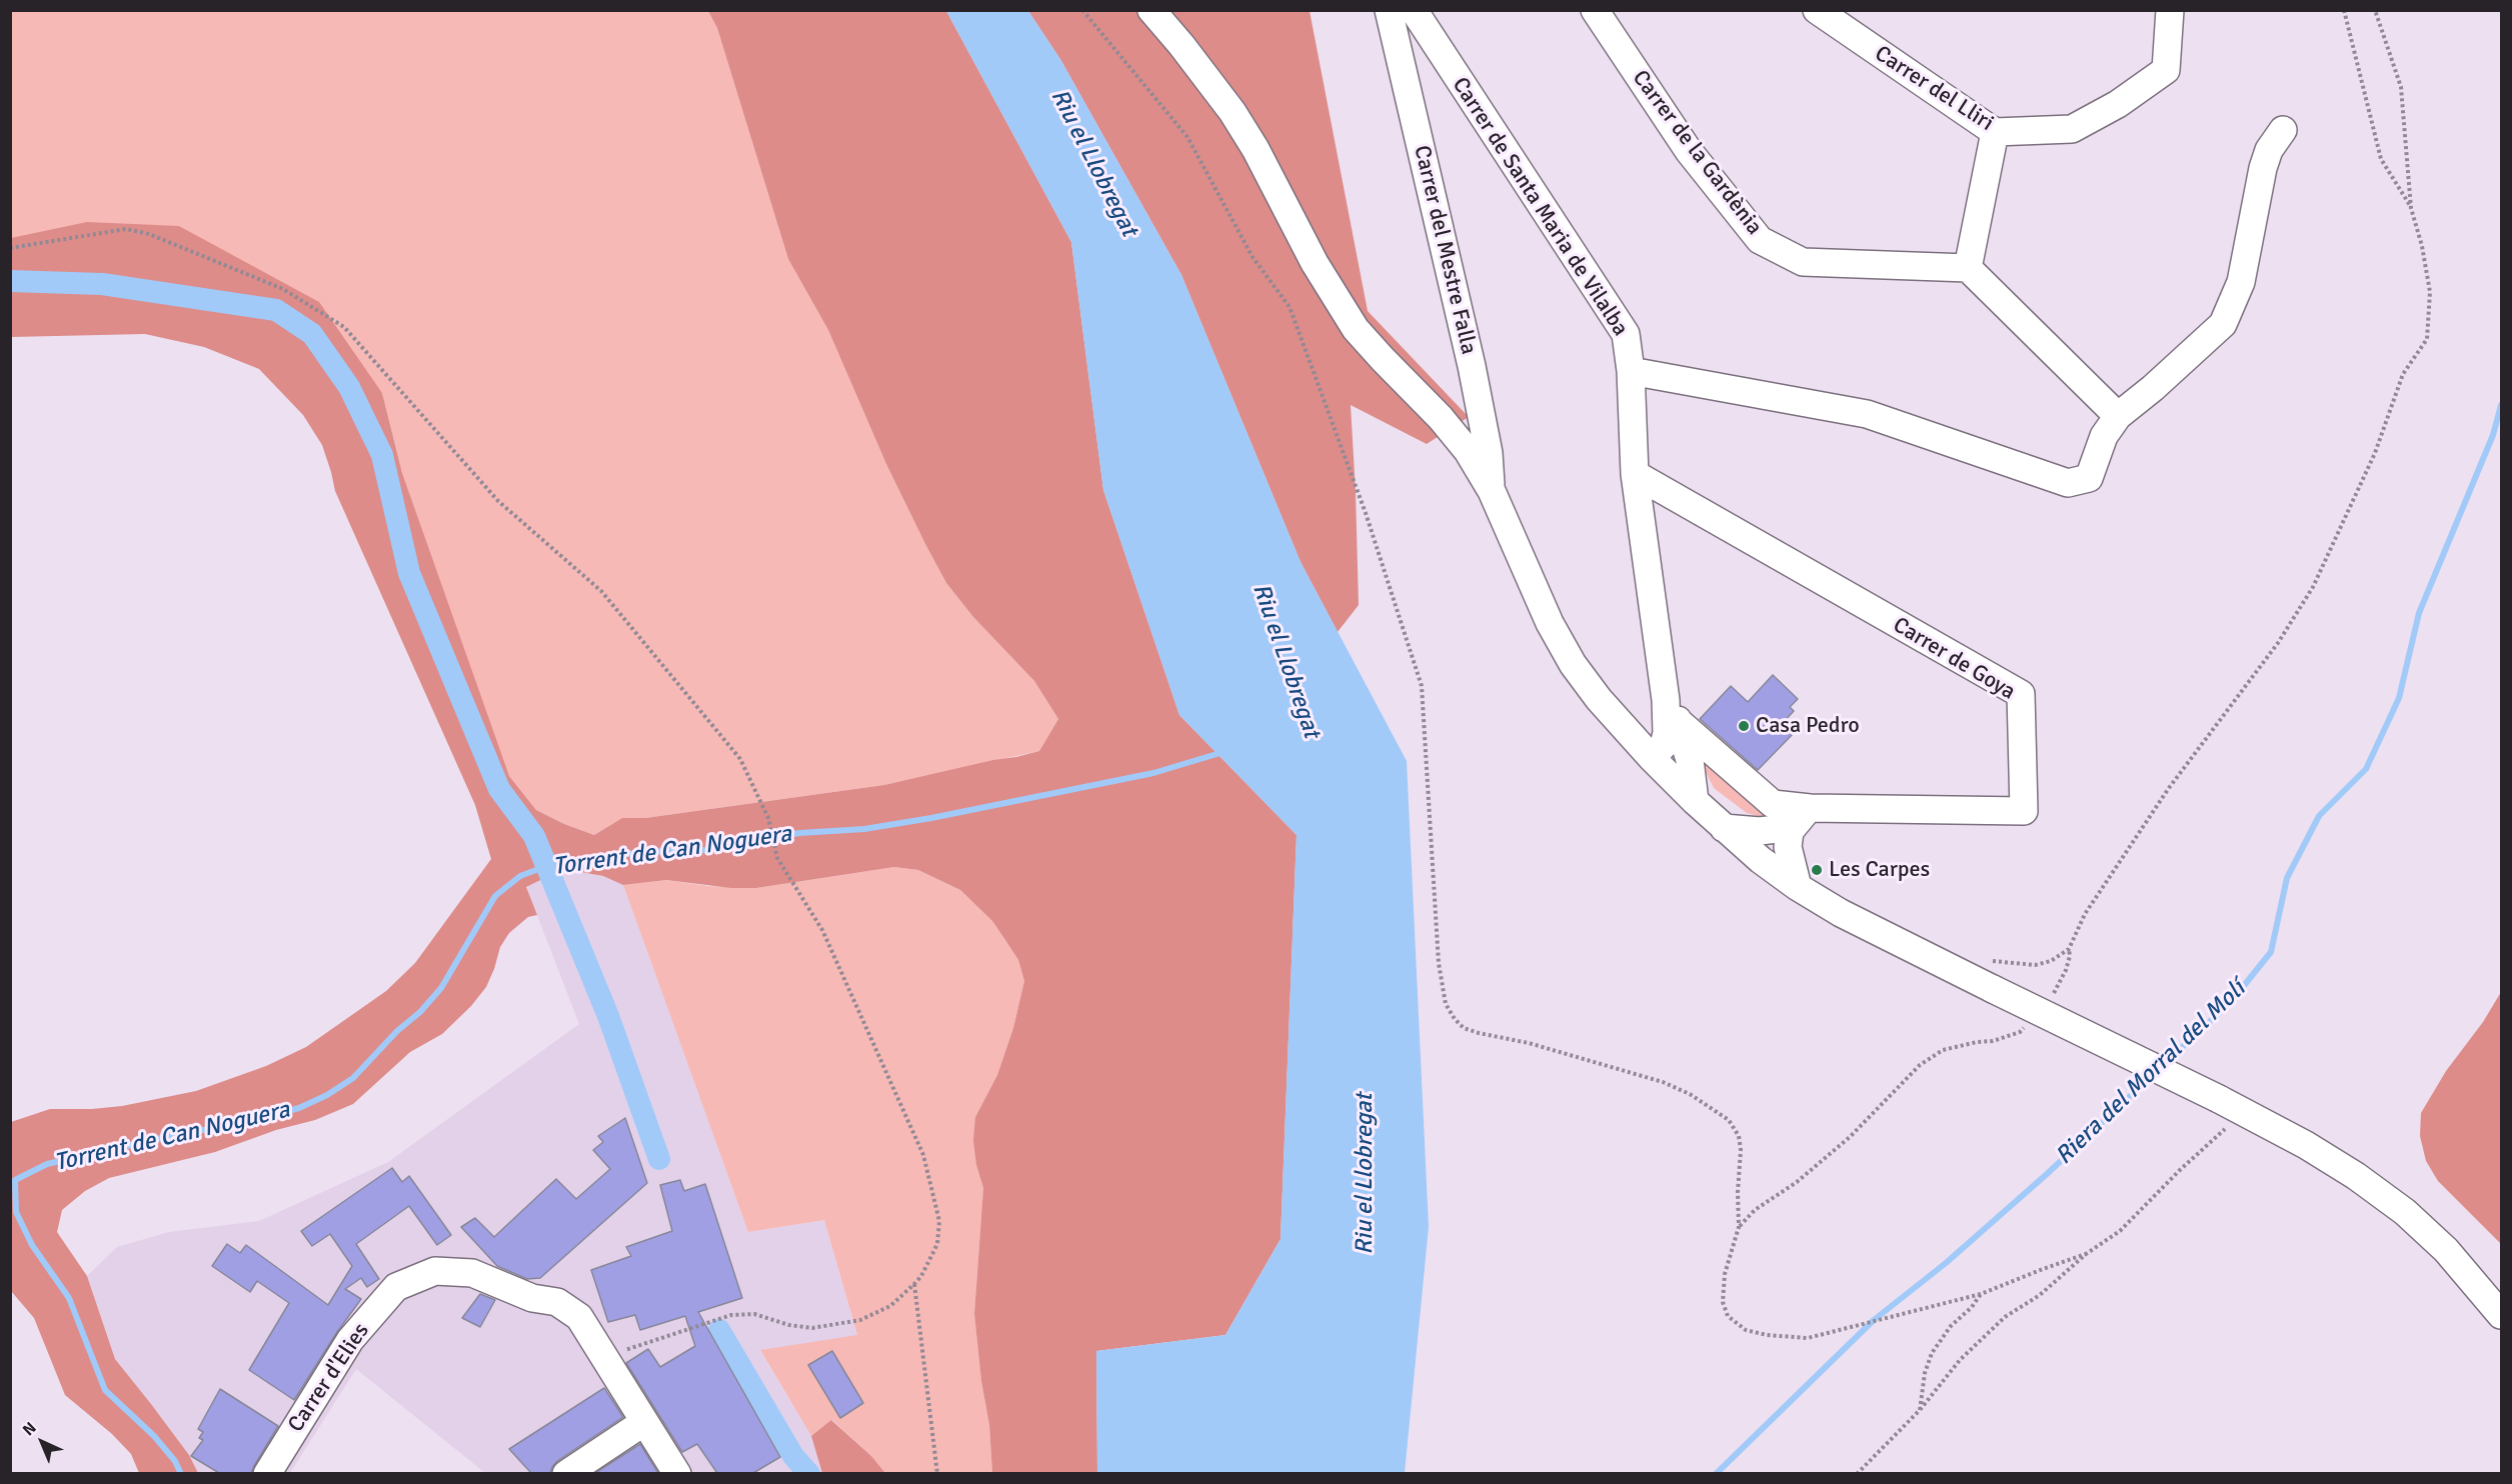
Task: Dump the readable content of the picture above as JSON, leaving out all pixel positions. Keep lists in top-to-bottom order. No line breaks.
{"streets":{"street":["Carrer del Lliri","Carrer de la Gardènia","Carrer de Santa Maria de Vilalba","Carrer del Mestre Falla","Carrer de Goya","Carrer d'Elies"]},"crossings":[["Carrer de Santa Maria de Vilalba","Carrer de Goya"]],"water":["Riu el Llobregat","Torrent de Can Noguera","Riera del Morral del Molí"],"places":["Casa Pedro","Les Carpes"],"north":"top left"}
